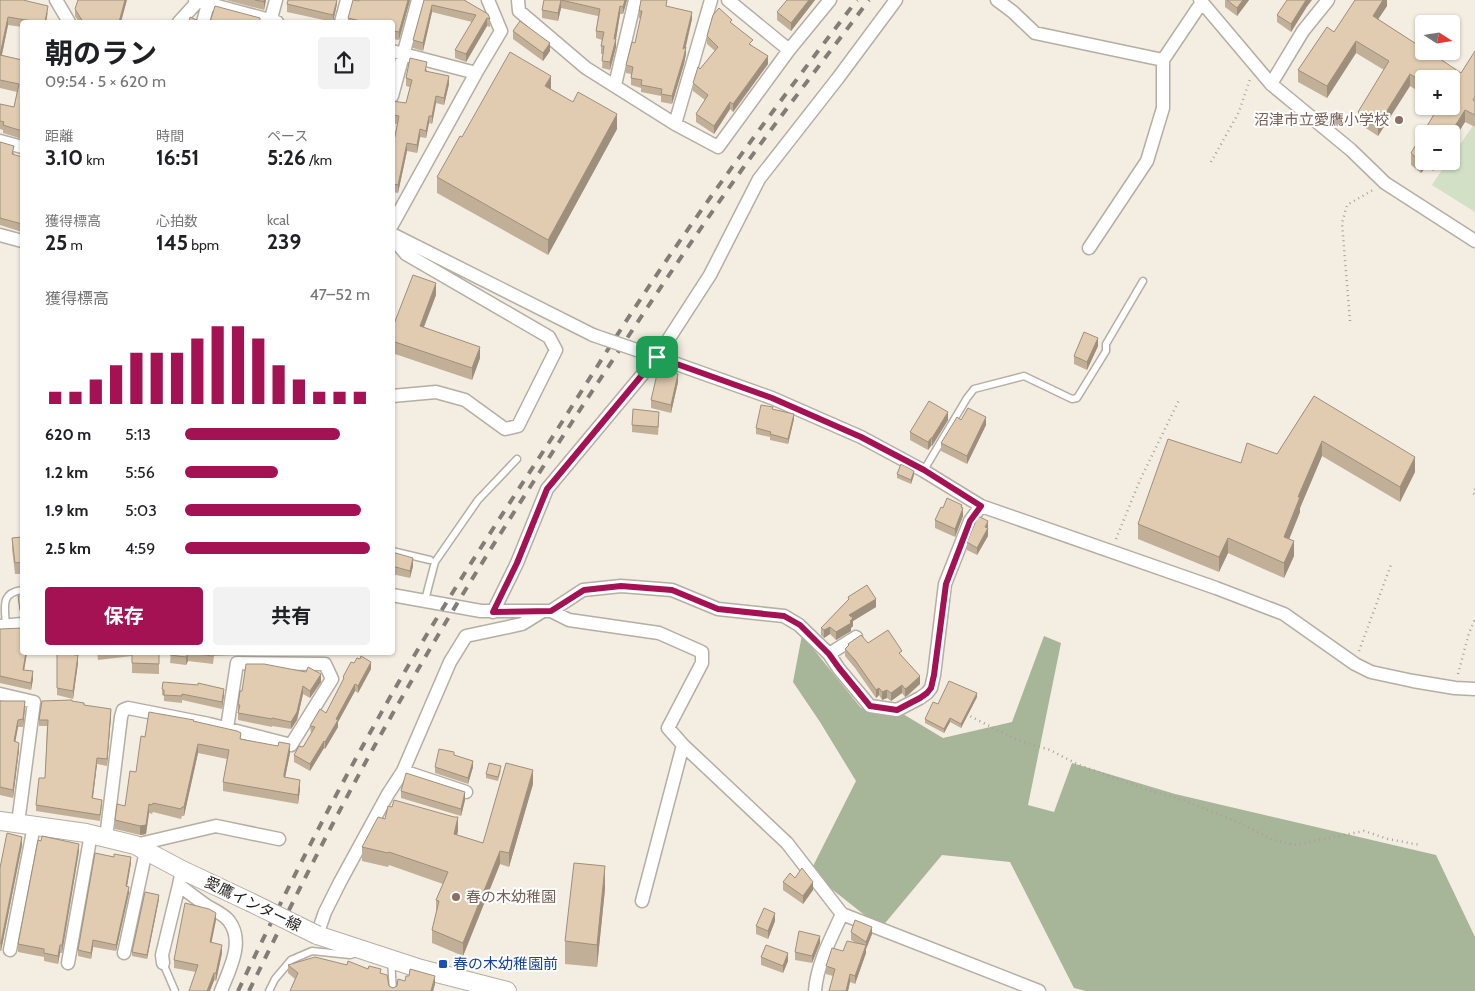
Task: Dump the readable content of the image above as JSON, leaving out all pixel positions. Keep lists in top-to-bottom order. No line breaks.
{"streets":{"main road":["愛鷹インター線"]},"places":{"other":["沼津市立愛鷹小学校","春の木幼稚園"],"transit":["春の木幼稚園前"]},"north":"right","page":{"map_buttons":["+","−"],"heading":["朝のラン","09:54 · 5 × 620 m"],"stats":[["距離","3.10 km"],["時間","16:51"],["ペース","5:26 /km"],["獲得標高","25 m"],["心拍数","145 bpm"],["kcal","239"]],"chart":["獲得標高","47–52 m"],"list":[{"name":"620 m","note":"5:13"},{"name":"1.2 km","note":"5:56"},{"name":"1.9 km","note":"5:03"},{"name":"2.5 km","note":"4:59"}],"buttons":["保存","共有"]}}
